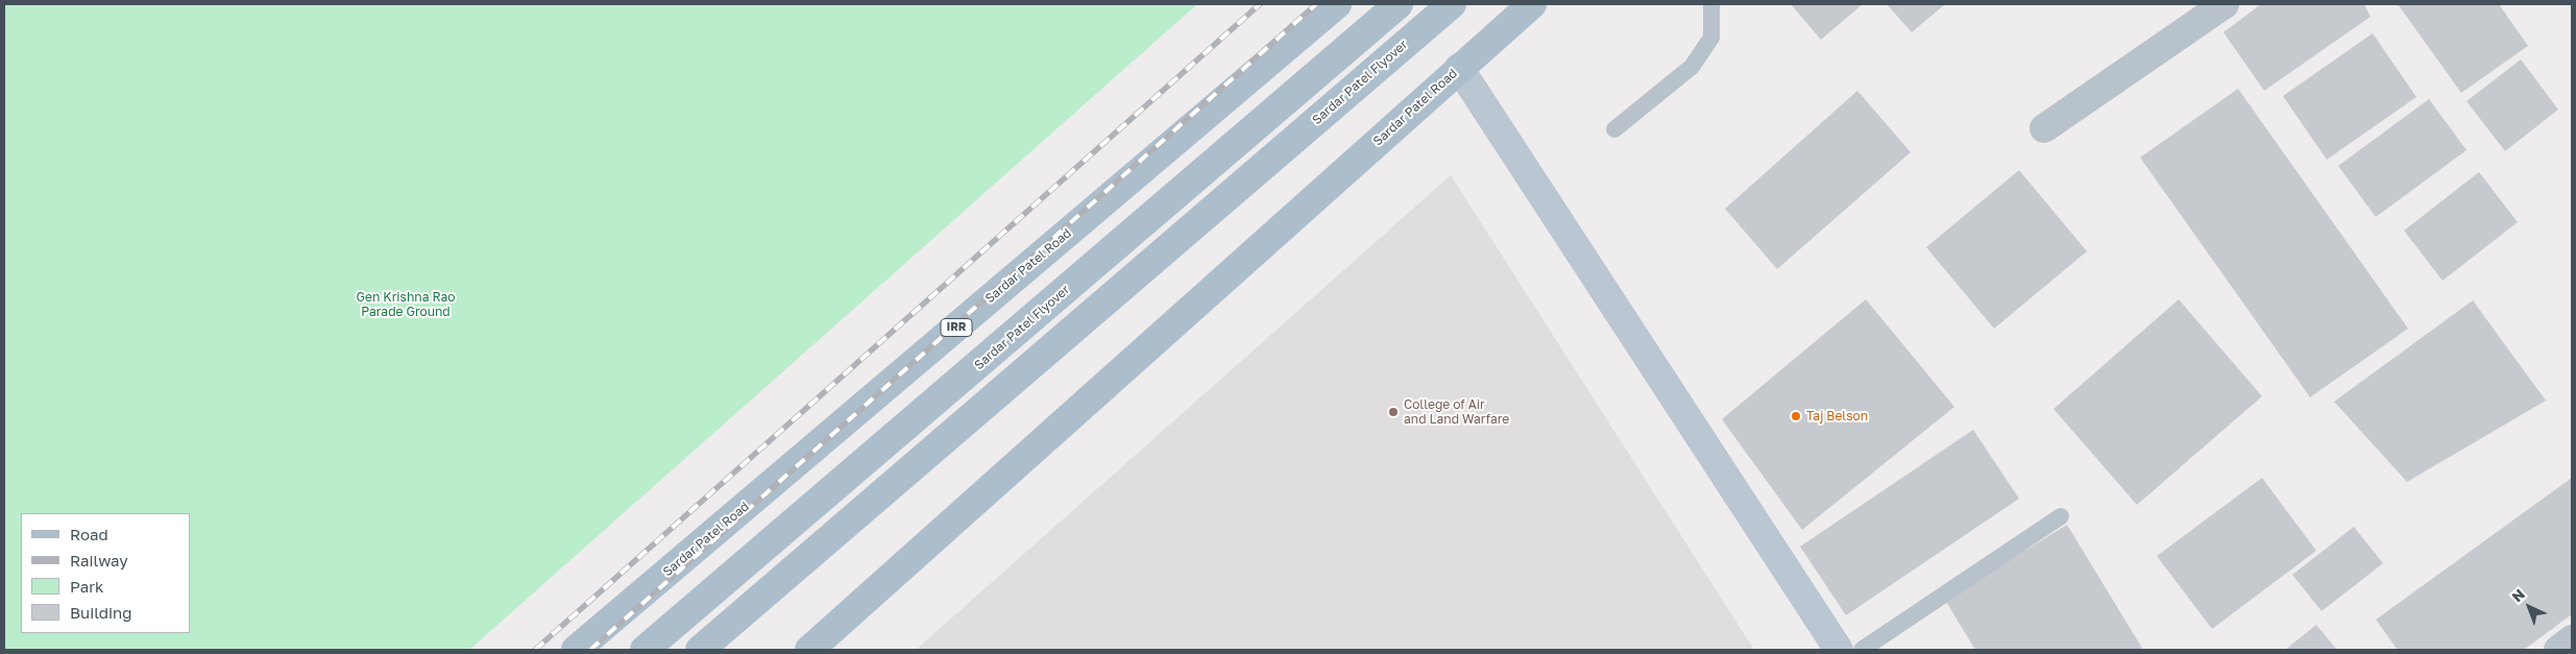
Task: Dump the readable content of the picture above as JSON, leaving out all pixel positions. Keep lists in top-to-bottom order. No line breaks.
{"streets":{"main road":["Sardar Patel Flyover","Sardar Patel Road","IRR"]},"parks":["Gen Krishna Rao Parade Ground"],"places":["College of Air and Land Warfare","Taj Belson"],"legend":["Road","Railway","Park","Building"],"north":"top left"}
